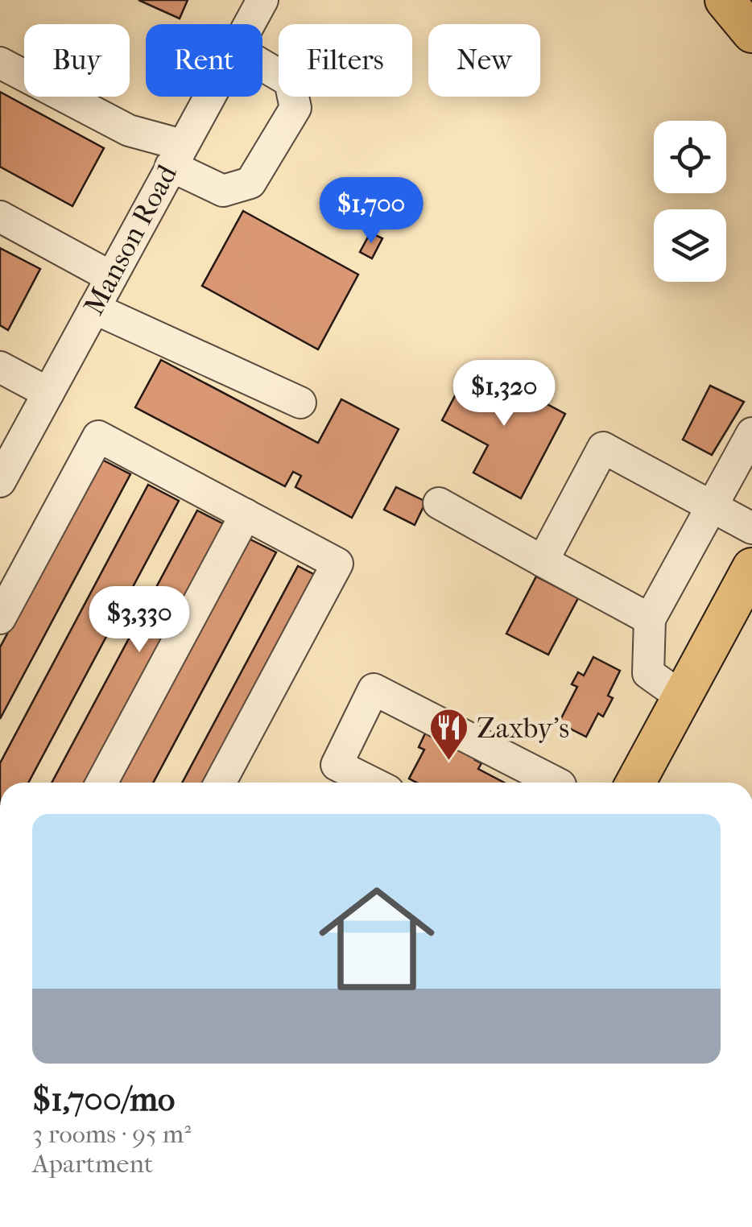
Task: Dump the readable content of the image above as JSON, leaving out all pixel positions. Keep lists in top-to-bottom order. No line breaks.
{"streets":{"street":["Manson Road"]},"places":{"restaurant":["Zaxby's"]},"page":{"chip":["Buy","Rent","Filters","New"],"price":["$1,700","$1,320","$3,330"],"list":[{"name":"$1,700/mo","note":"3 rooms · 95 m² · Apartment"}]}}
